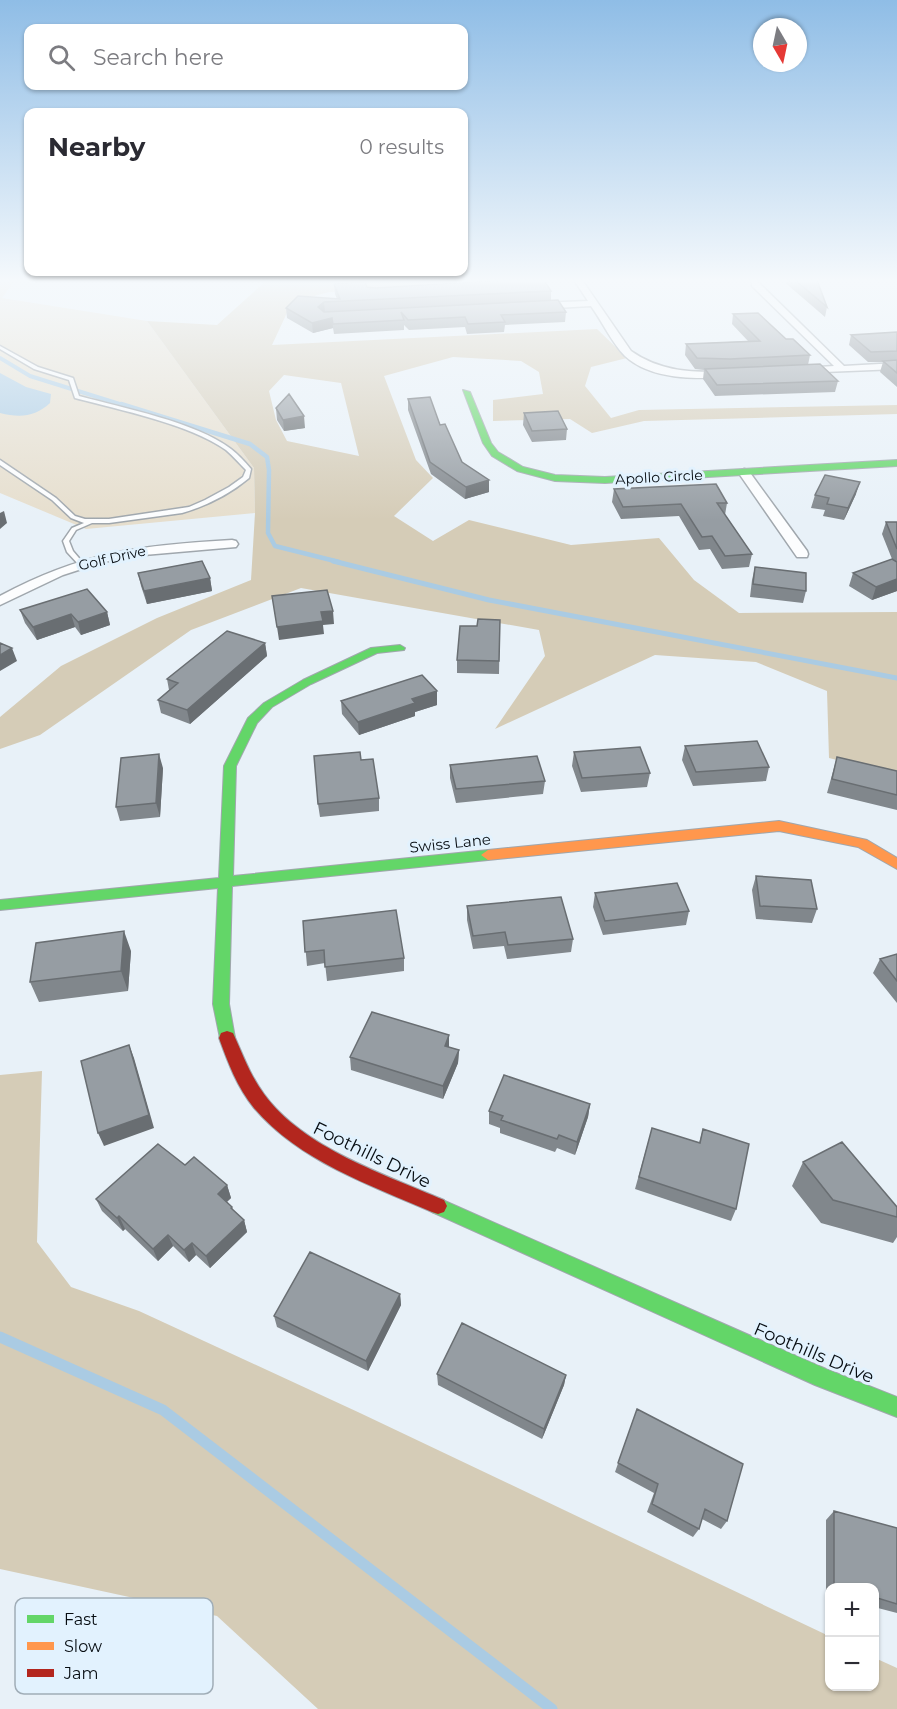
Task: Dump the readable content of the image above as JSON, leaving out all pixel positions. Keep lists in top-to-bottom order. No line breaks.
{"streets":{"street":["Apollo Circle","Golf Drive","Swiss Lane","Foothills Drive"]},"crossings":[["Swiss Lane","Foothills Drive"]],"legend":["Fast","Slow","Jam"],"north":"bottom","page":{"search":"Search here","heading":["Nearby","0 results"],"map_buttons":["+","−"]}}
